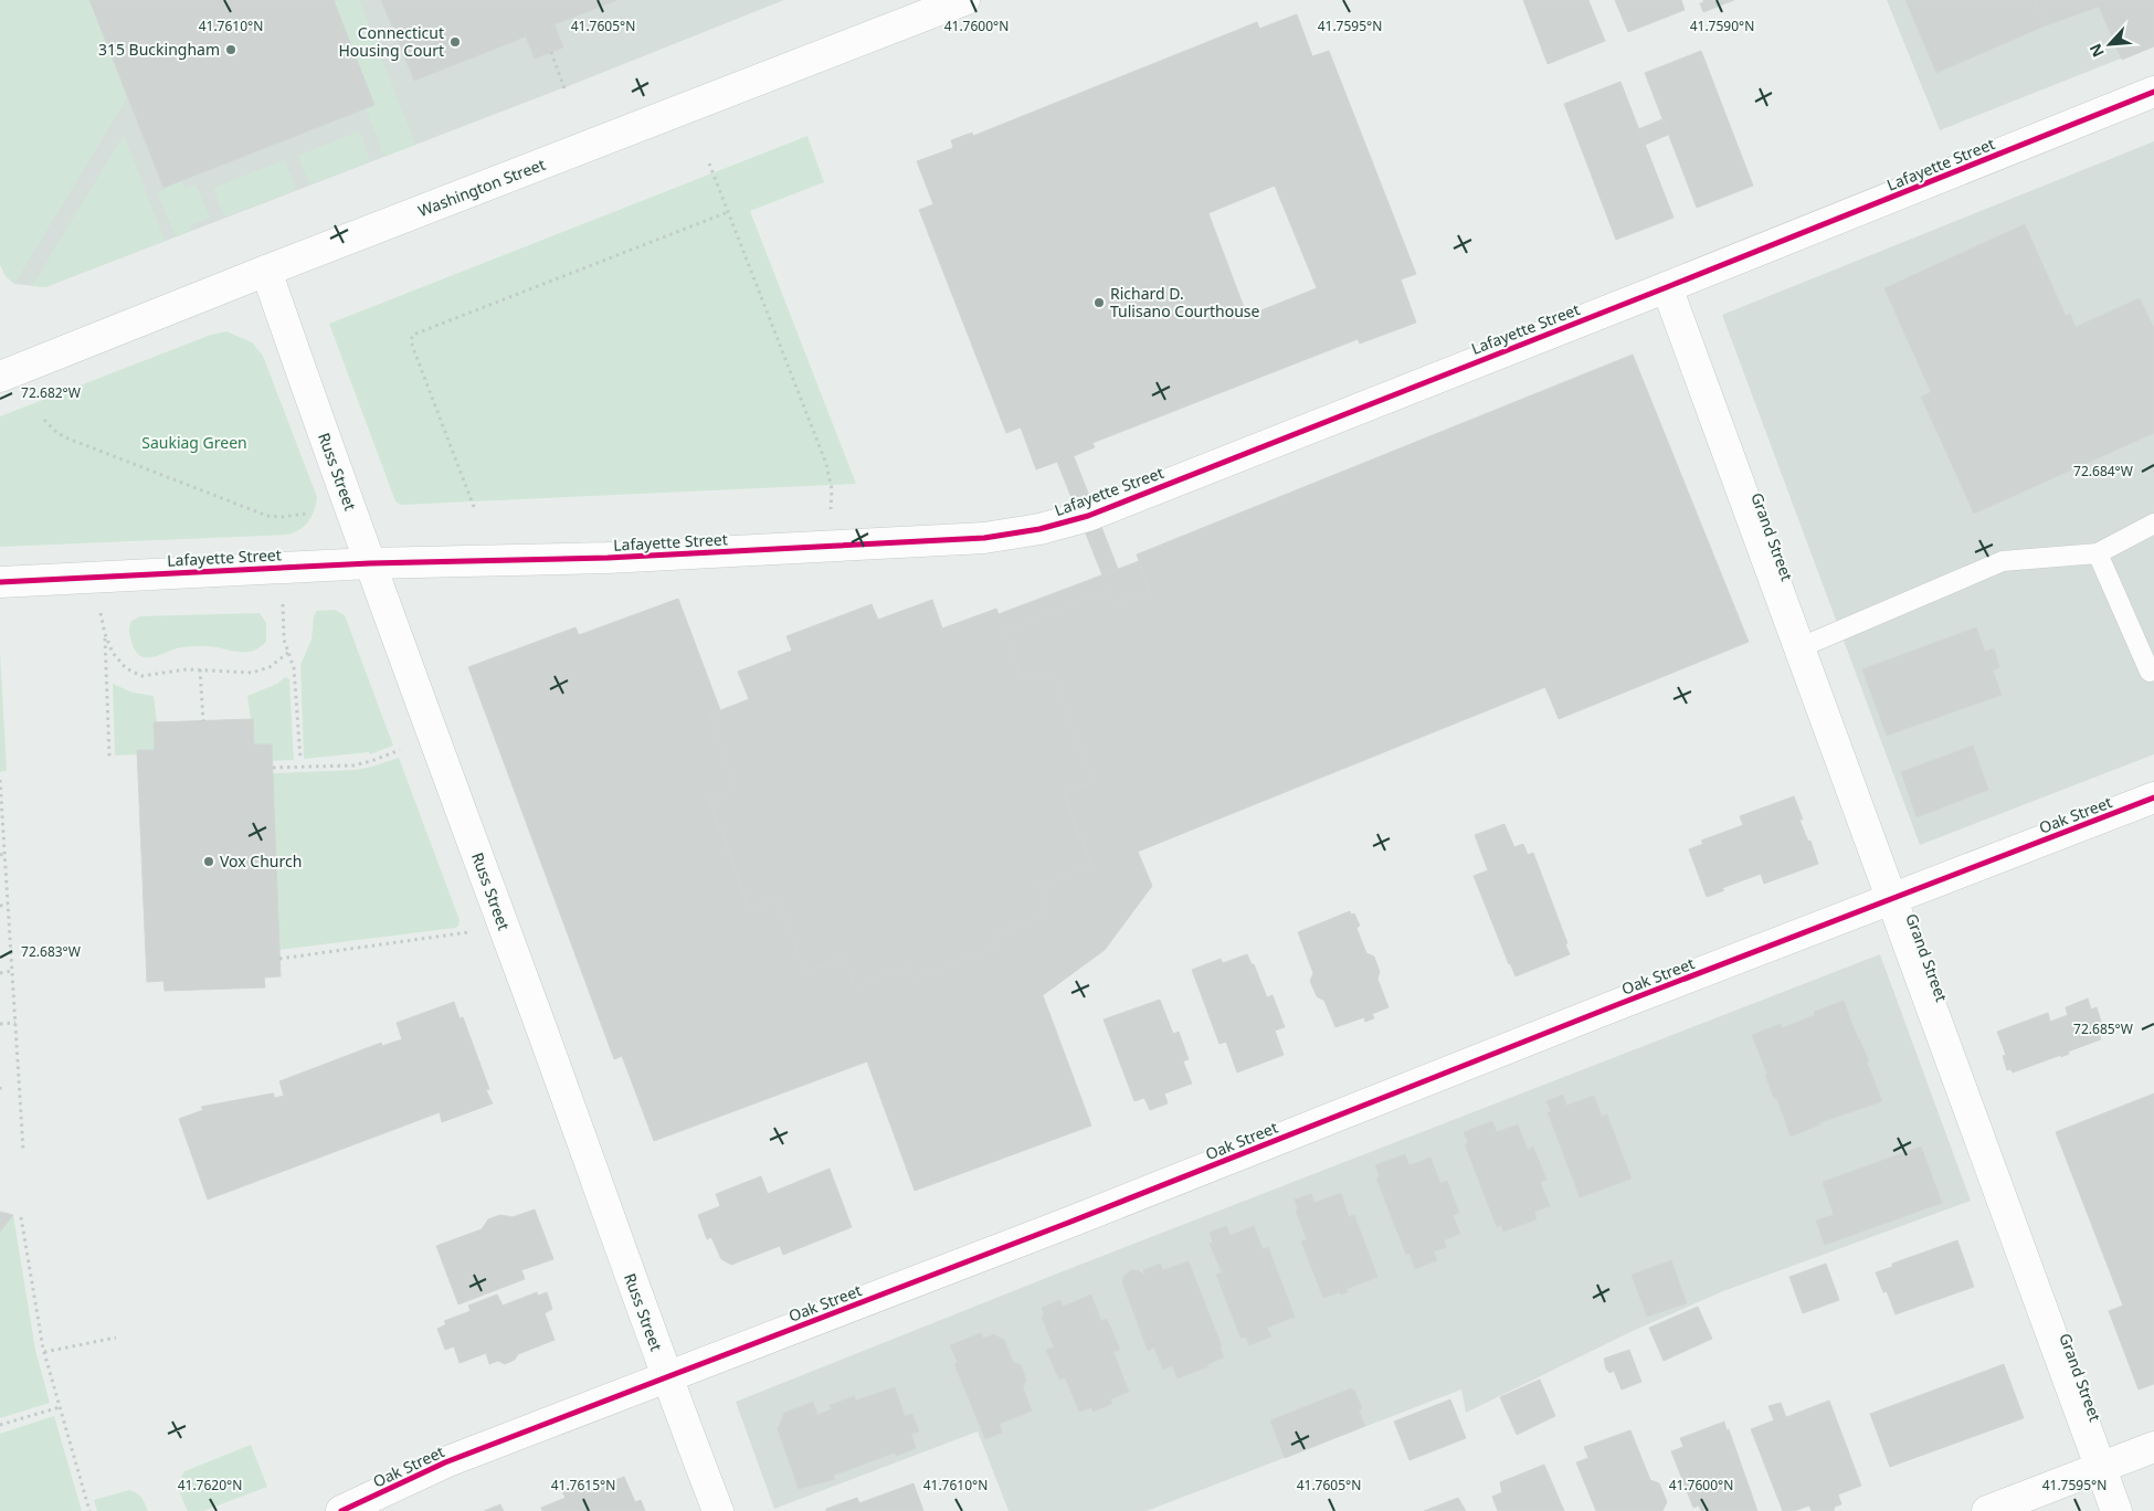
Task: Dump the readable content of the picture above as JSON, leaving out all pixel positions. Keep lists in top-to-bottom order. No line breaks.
{"streets":{"street":["Lafayette Street","Washington Street","Russ Street","Grand Street","Oak Street"]},"crossings":[["Lafayette Street","Russ Street"],["Lafayette Street","Grand Street"],["Washington Street","Russ Street"],["Russ Street","Oak Street"],["Grand Street","Oak Street"]],"parks":["Saukiag Green"],"places":["Connecticut Housing Court","315 Buckingham","Richard D. Tulisano Courthouse","Vox Church"],"north":"bottom left","coordinates":["41.7610°N","41.7605°N","41.7600°N","41.7595°N","41.7590°N","72.682°W","72.684°W","72.683°W","72.685°W","41.7620°N","41.7615°N"]}
